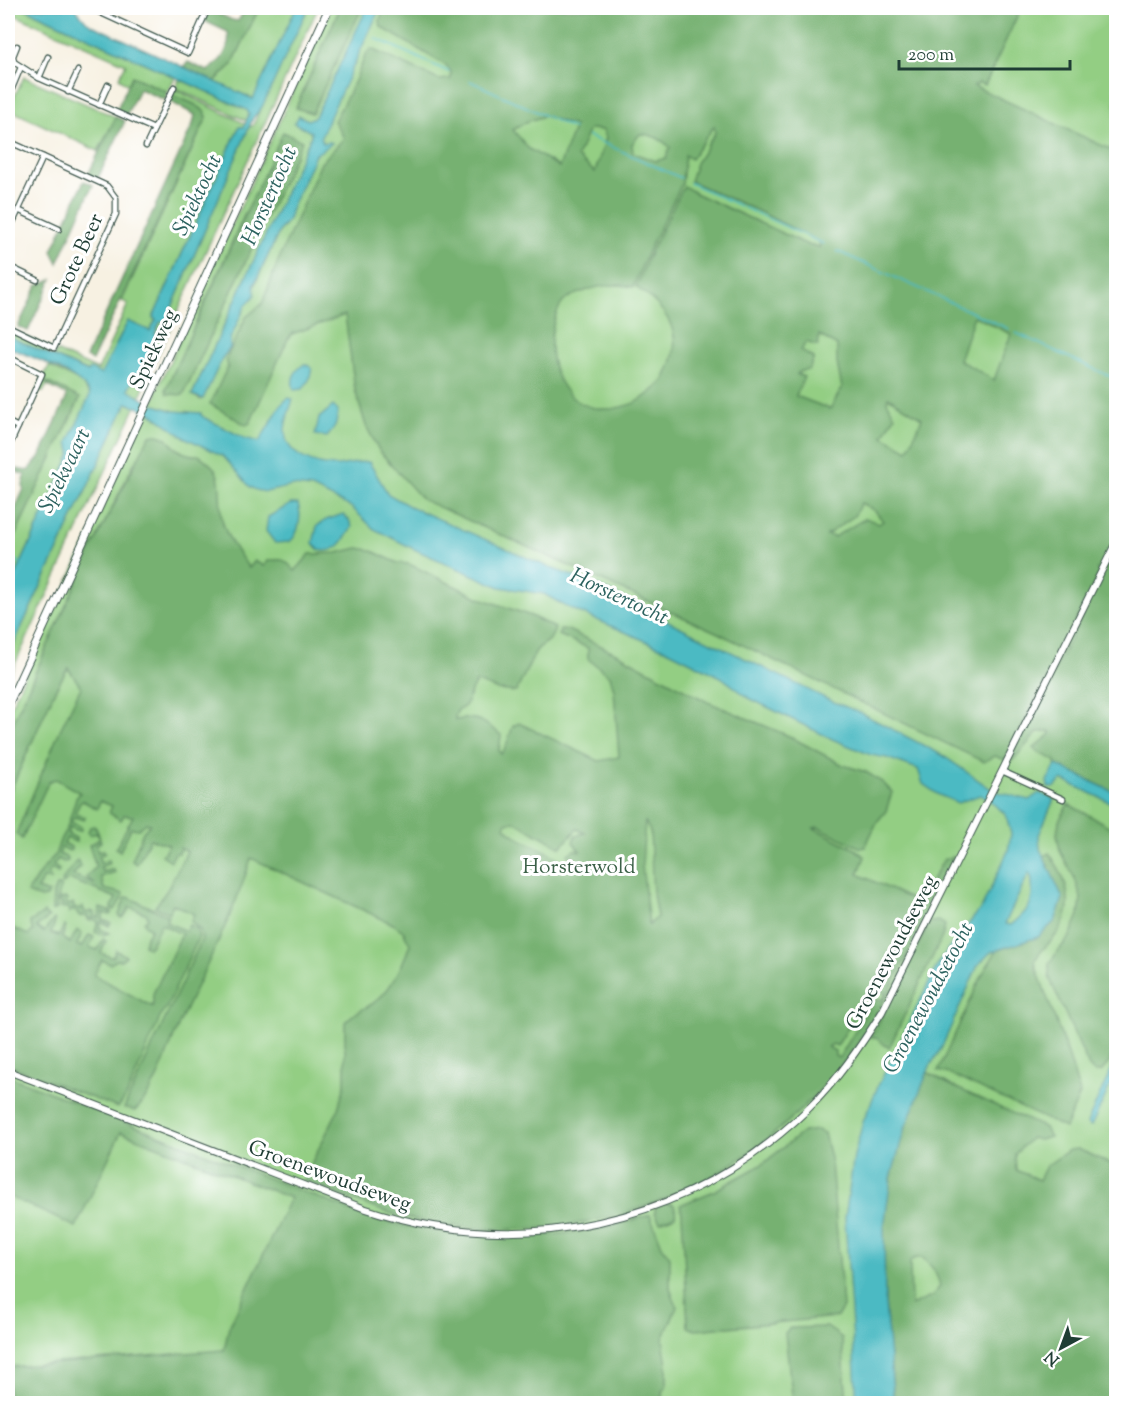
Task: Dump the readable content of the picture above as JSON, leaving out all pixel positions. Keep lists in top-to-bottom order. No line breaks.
{"streets":{"main road":["Spiekweg"],"street":["Grote Beer","Groenewoudseweg"]},"water":["Spiektocht","Horstertocht","Spiekvaart","Groenewoudsetocht"],"parks":["Horsterwold"],"scale_bar":"200 m","north":"bottom left"}
